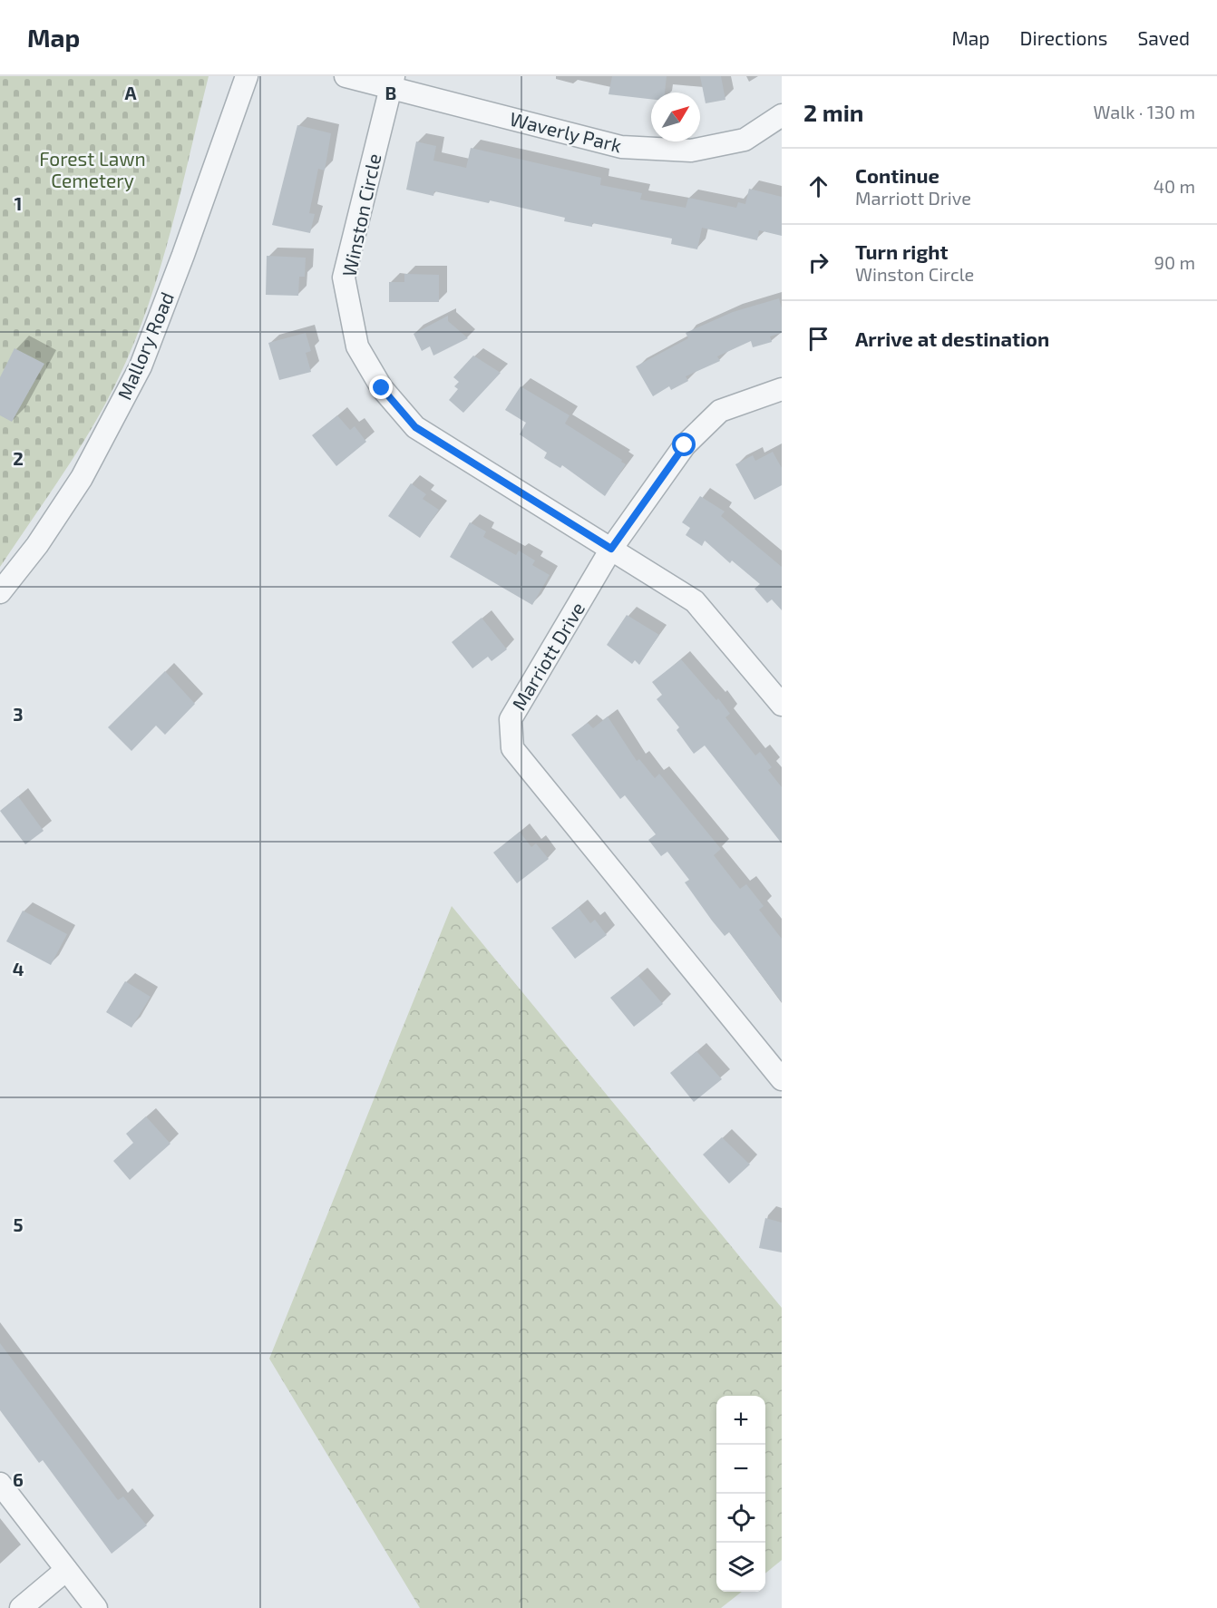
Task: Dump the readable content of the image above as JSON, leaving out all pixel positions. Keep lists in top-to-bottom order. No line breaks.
{"streets":{"street":["Waverly Park","Winston Circle","Mallory Road","Marriott Drive"]},"crossings":[["Waverly Park","Winston Circle"],["Winston Circle","Marriott Drive"]],"parks":["Forest Lawn Cemetery"],"north":"top right","page":{"header":"Map","nav":["Map","Directions","Saved"],"heading":["2 min","Walk · 130 m"],"list":[["Continue","Marriott Drive","40 m"],["Turn right","Winston Circle","90 m"],"Arrive at destination"],"map_buttons":["+","−"]},"grid":{"columns":["A","B"],"rows":["1","2","3","4","5","6"]}}
